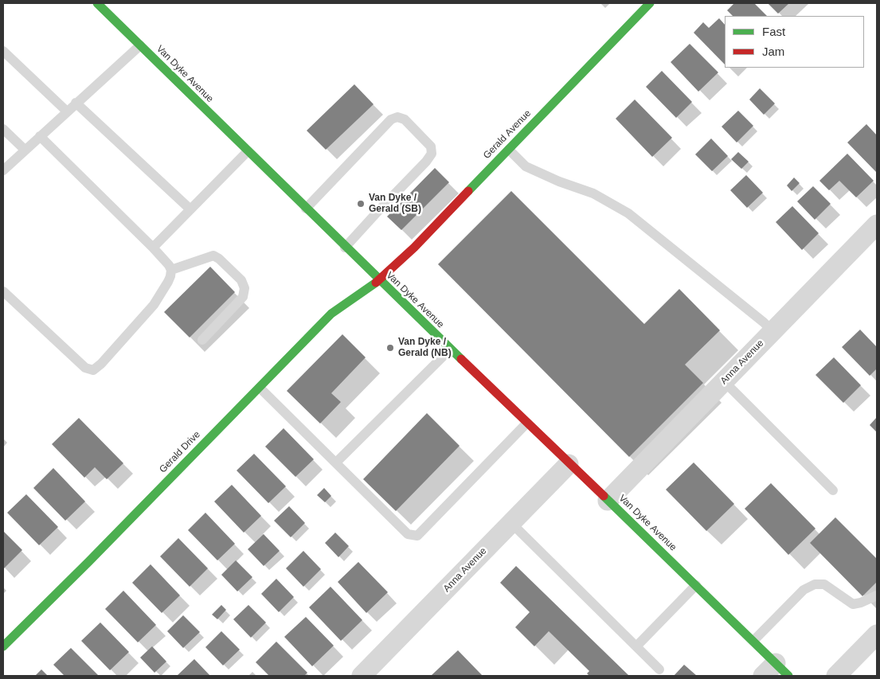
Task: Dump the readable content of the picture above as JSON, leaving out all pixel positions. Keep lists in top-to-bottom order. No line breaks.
{"streets":{"main road":["Van Dyke Avenue","Gerald Avenue","Gerald Drive"],"street":["Anna Avenue"]},"crossings":[["Van Dyke Avenue","Gerald Avenue"],["Van Dyke Avenue","Anna Avenue"],["Van Dyke Avenue","Gerald Drive"],["Gerald Avenue","Gerald Drive"]],"places":["Van Dyke / Gerald (SB)","Van Dyke / Gerald (NB)"],"legend":["Fast","Jam"]}
